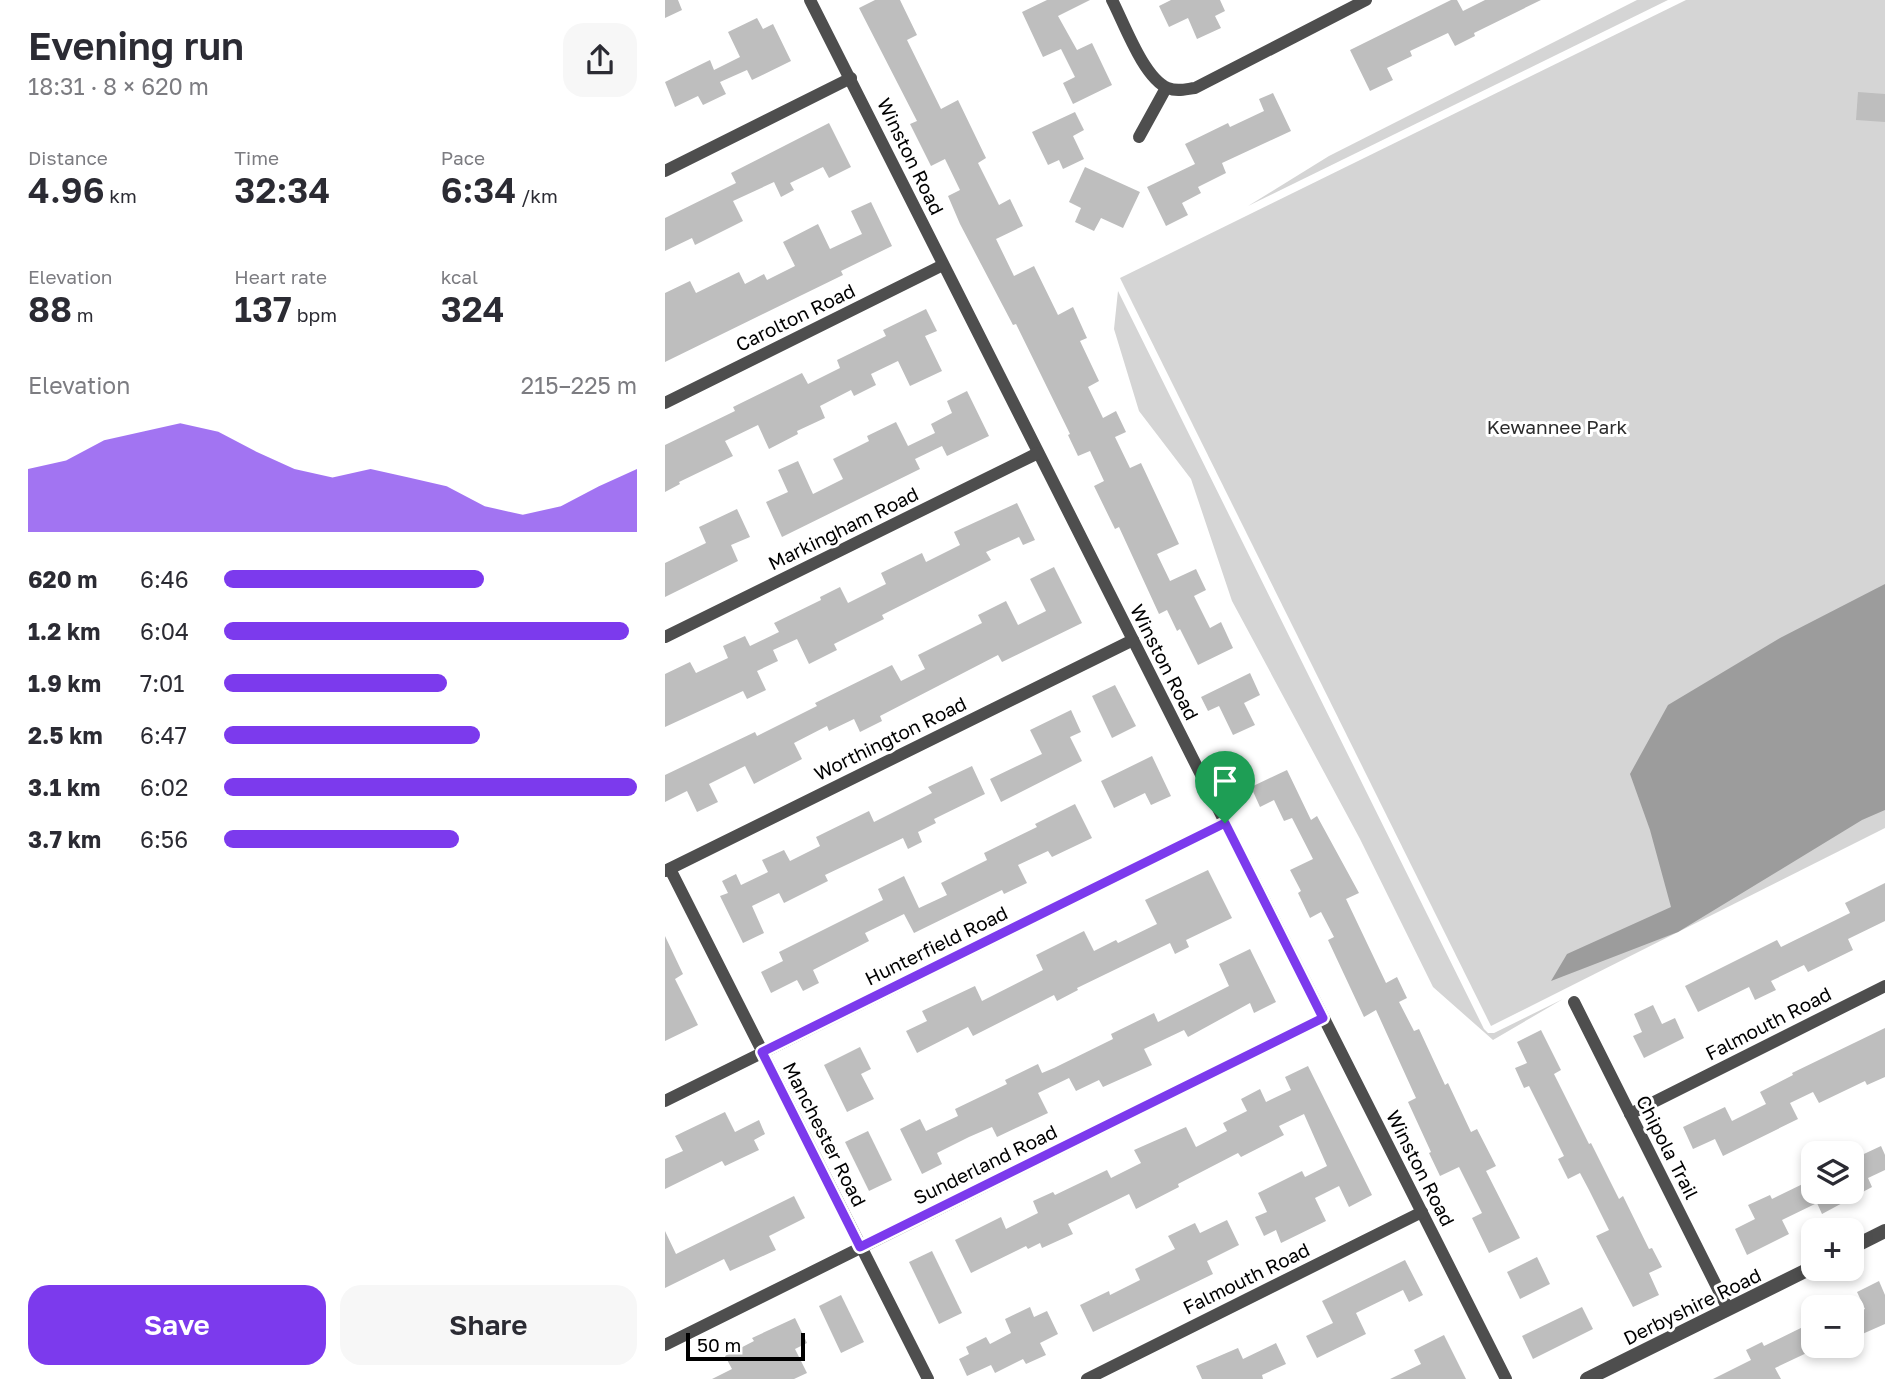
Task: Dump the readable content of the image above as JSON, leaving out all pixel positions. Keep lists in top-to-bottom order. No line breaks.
{"streets":{"street":["Winston Road","Carolton Road","Markingham Road","Worthington Road","Hunterfield Road","Falmouth Road","Manchester Road","Chipola Trail","Sunderland Road","Derbyshire Road"]},"crossings":[["Winston Road","Carolton Road"],["Winston Road","Markingham Road"],["Winston Road","Worthington Road"],["Winston Road","Hunterfield Road"],["Winston Road","Falmouth Road"],["Winston Road","Sunderland Road"],["Worthington Road","Manchester Road"],["Hunterfield Road","Manchester Road"],["Falmouth Road","Chipola Trail"],["Manchester Road","Sunderland Road"],["Chipola Trail","Derbyshire Road"]],"parks":["Kewannee Park"],"scale_bar":"50 m","page":{"heading":["Evening run","18:31 · 8 × 620 m"],"stats":[["Distance","4.96 km"],["Time","32:34"],["Pace","6:34 /km"],["Elevation","88 m"],["Heart rate","137 bpm"],["kcal","324"]],"chart":["Elevation","215–225 m"],"list":[{"name":"620 m","note":"6:46"},{"name":"1.2 km","note":"6:04"},{"name":"1.9 km","note":"7:01"},{"name":"2.5 km","note":"6:47"},{"name":"3.1 km","note":"6:02"},{"name":"3.7 km","note":"6:56"}],"map_buttons":["+","−"],"buttons":["Save","Share"],"scale":"50 m"}}
